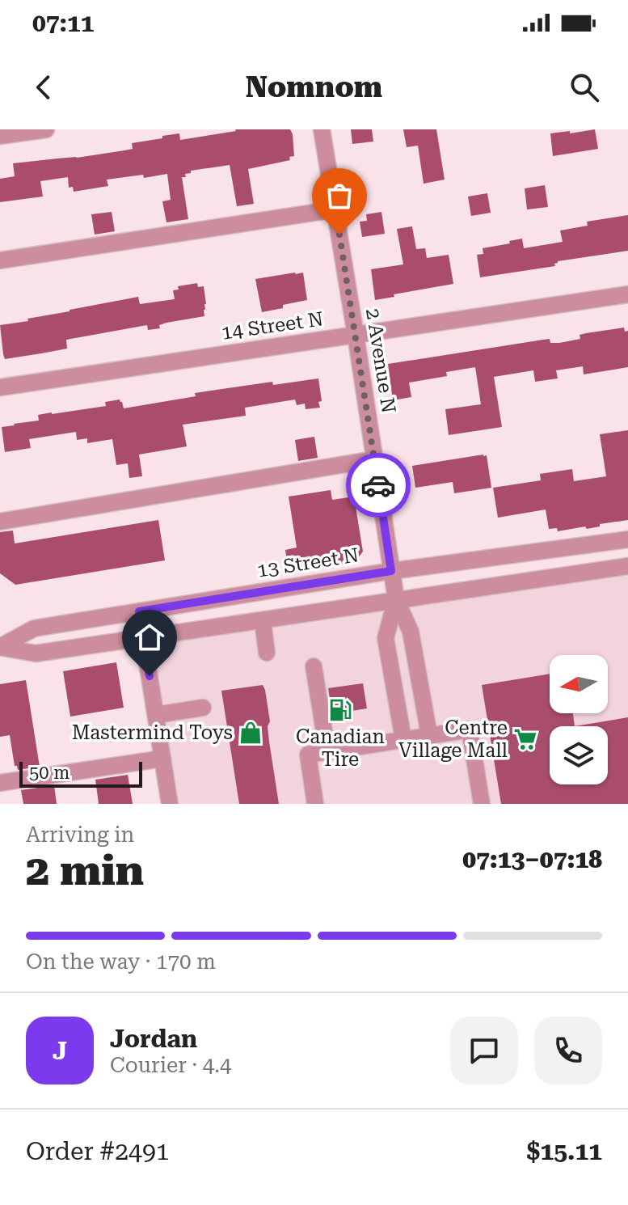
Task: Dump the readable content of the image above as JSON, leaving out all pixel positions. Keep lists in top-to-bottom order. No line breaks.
{"streets":{"street":["14 Street N","2 Avenue N","13 Street N"]},"crossings":[["14 Street N","2 Avenue N"],["2 Avenue N","13 Street N"]],"places":{"fuel station":["Canadian Tire"],"shop":["Mastermind Toys"],"supermarket":["Centre Village Mall"]},"scale_bar":"50 m","north":"left","page":{"status":"07:11","header":"Nomnom","scale":"50 m","heading":["2 min","Arriving in","07:13–07:18"],"panel":["Jordan","Courier · 4.4","Order #2491","$15.11"],"bar":"On the way · 170 m","round":"J"}}
